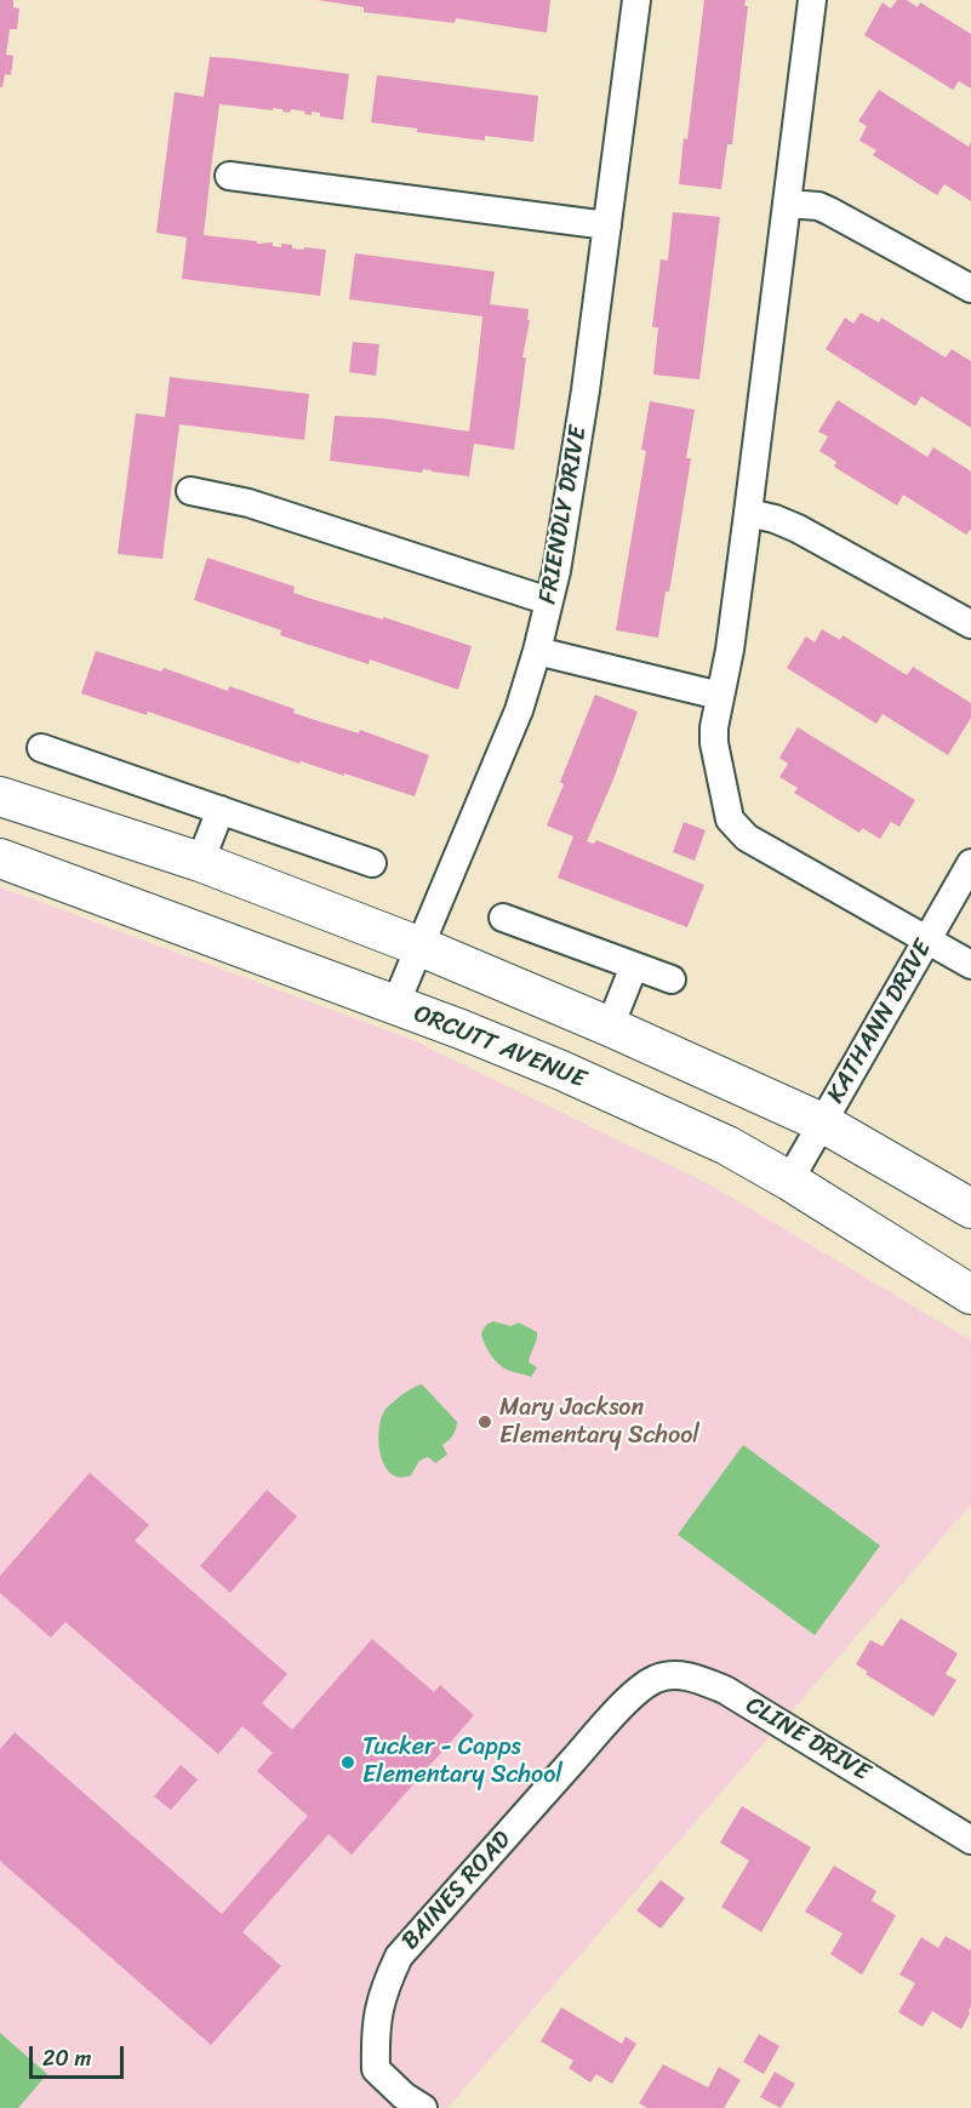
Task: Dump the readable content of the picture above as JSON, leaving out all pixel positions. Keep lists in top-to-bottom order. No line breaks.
{"streets":{"main road":["ORCUTT AVENUE"],"street":["FRIENDLY DRIVE","KATHANN DRIVE","CLINE DRIVE","BAINES ROAD"]},"crossings":[["FRIENDLY DRIVE","ORCUTT AVENUE"],["KATHANN DRIVE","ORCUTT AVENUE"],["CLINE DRIVE","BAINES ROAD"]],"places":["Mary Jackson Elementary School","Tucker - Capps Elementary School"],"scale_bar":"20 m"}
